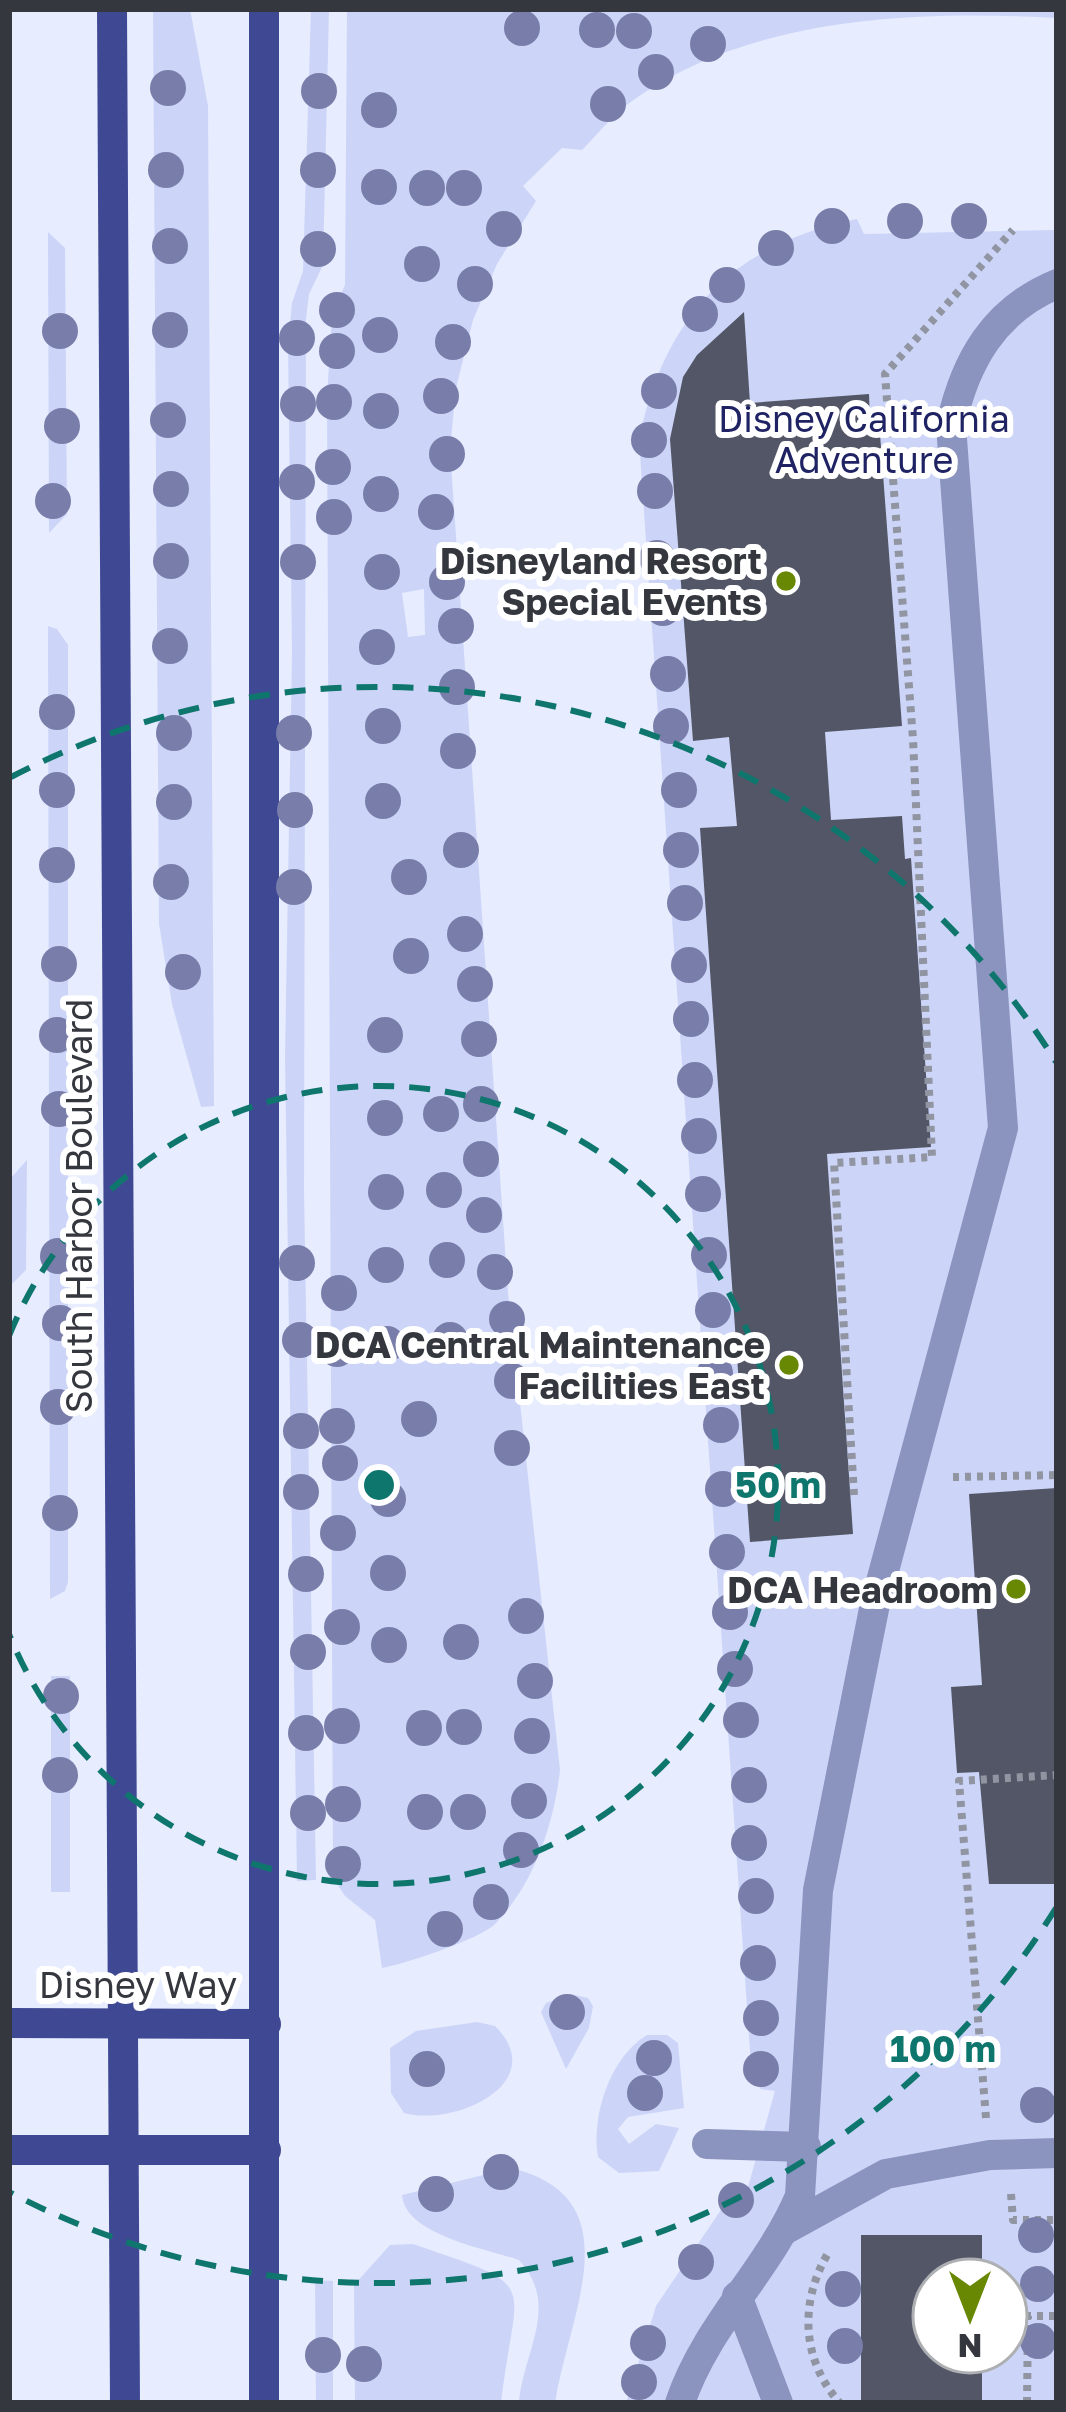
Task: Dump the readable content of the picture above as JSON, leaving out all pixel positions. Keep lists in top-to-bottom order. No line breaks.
{"streets":{"main road":["South Harbor Boulevard","Disney Way"]},"crossings":[["South Harbor Boulevard","Disney Way"]],"parks":["Disney California Adventure"],"places":["Disneyland Resort Special Events","DCA Central Maintenance Facilities East","DCA Headroom"],"north":"bottom","rings":["50 m","100 m"]}
